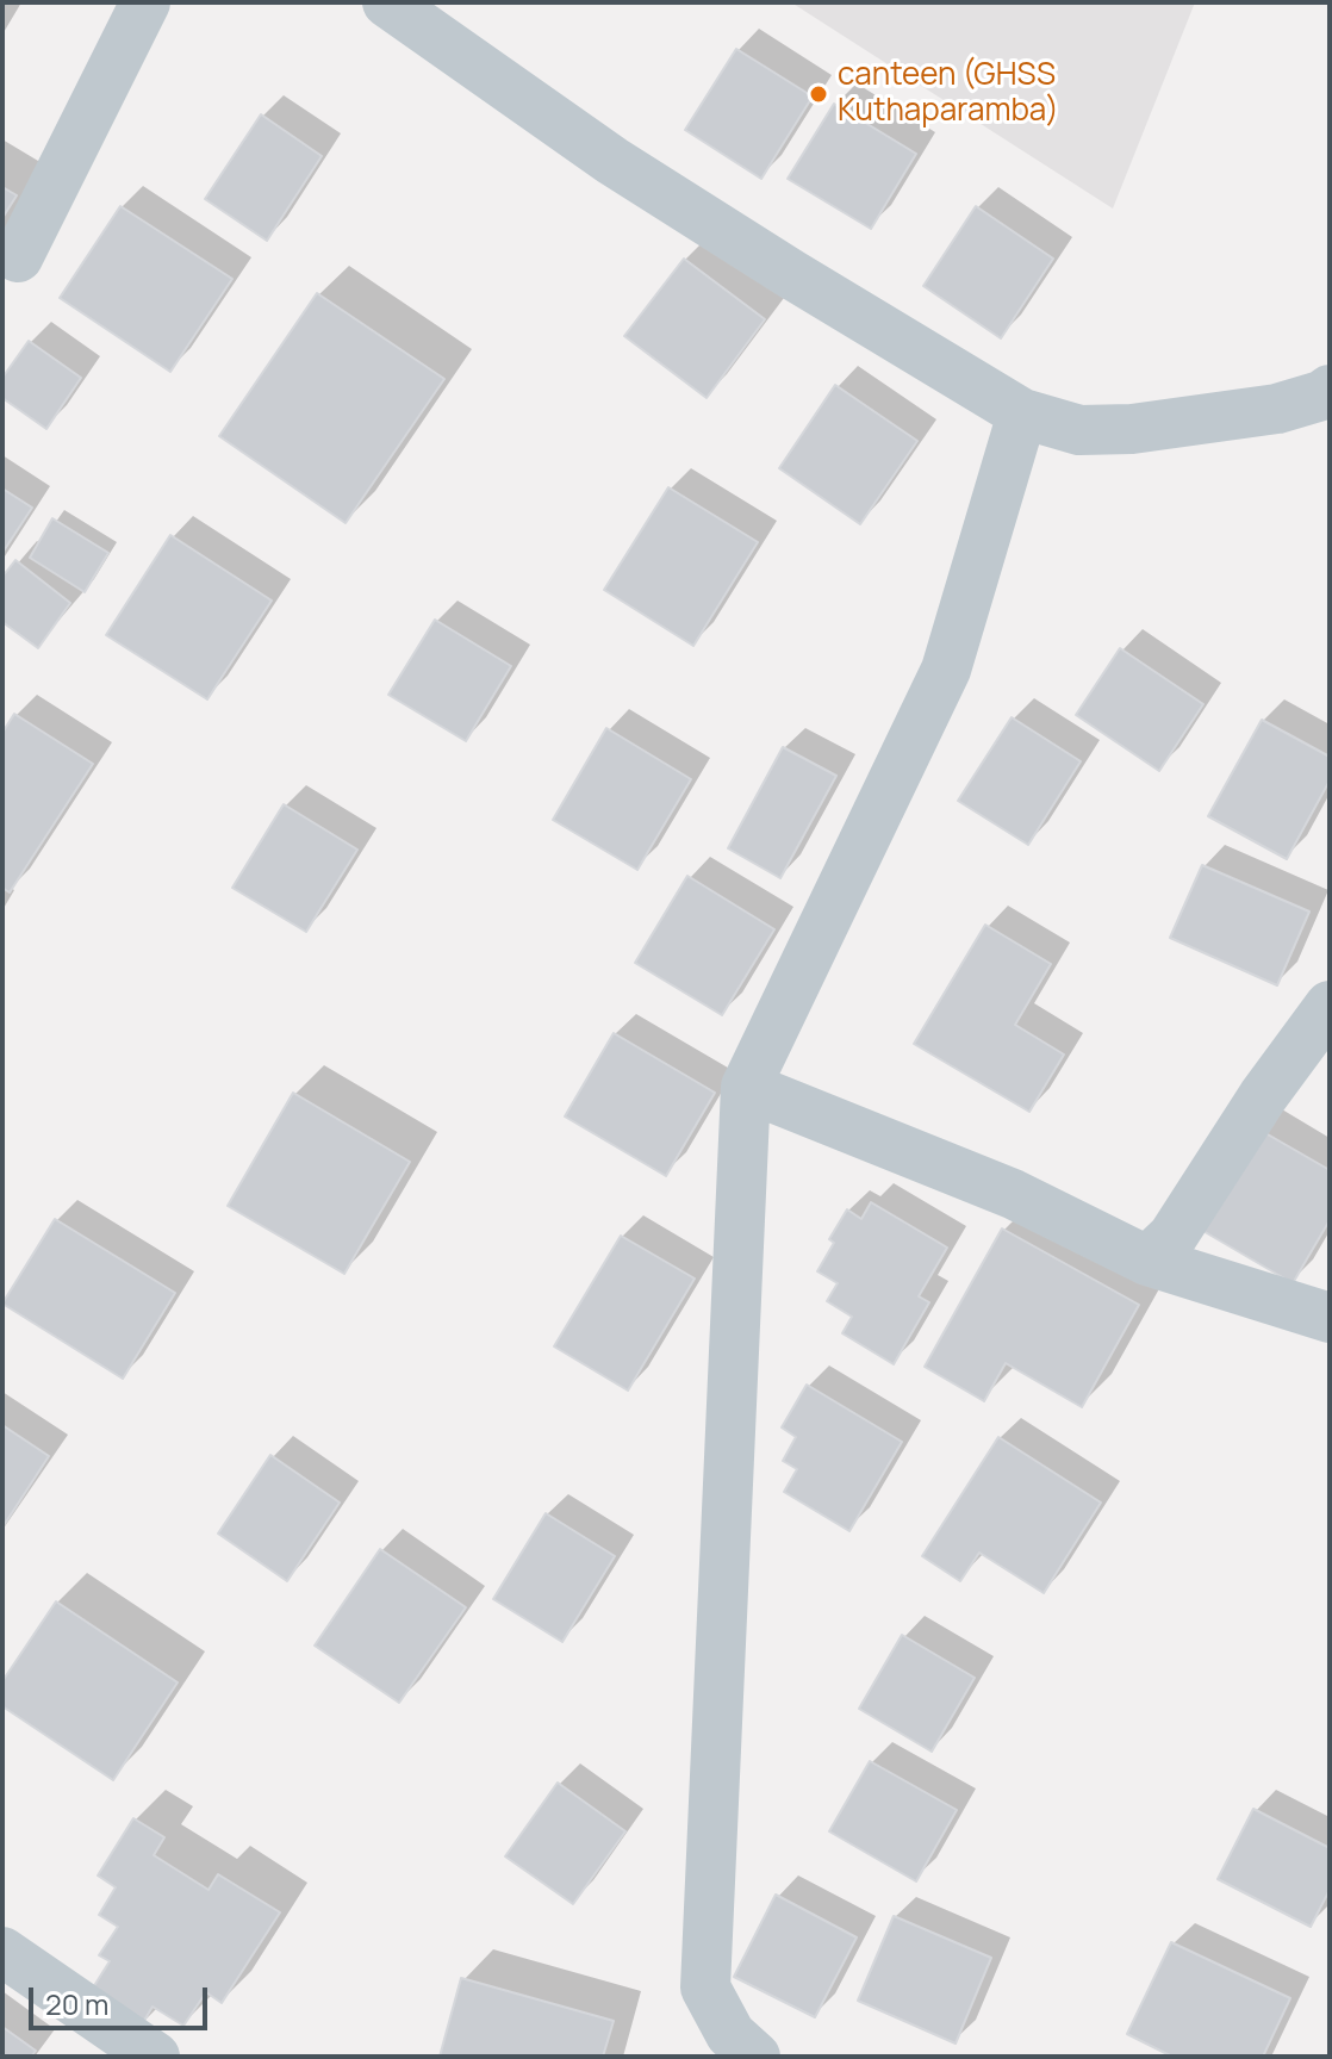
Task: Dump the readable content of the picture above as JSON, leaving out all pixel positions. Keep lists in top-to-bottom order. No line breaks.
{"places":["canteen (GHSS Kuthaparamba)"],"scale_bar":"20 m"}
